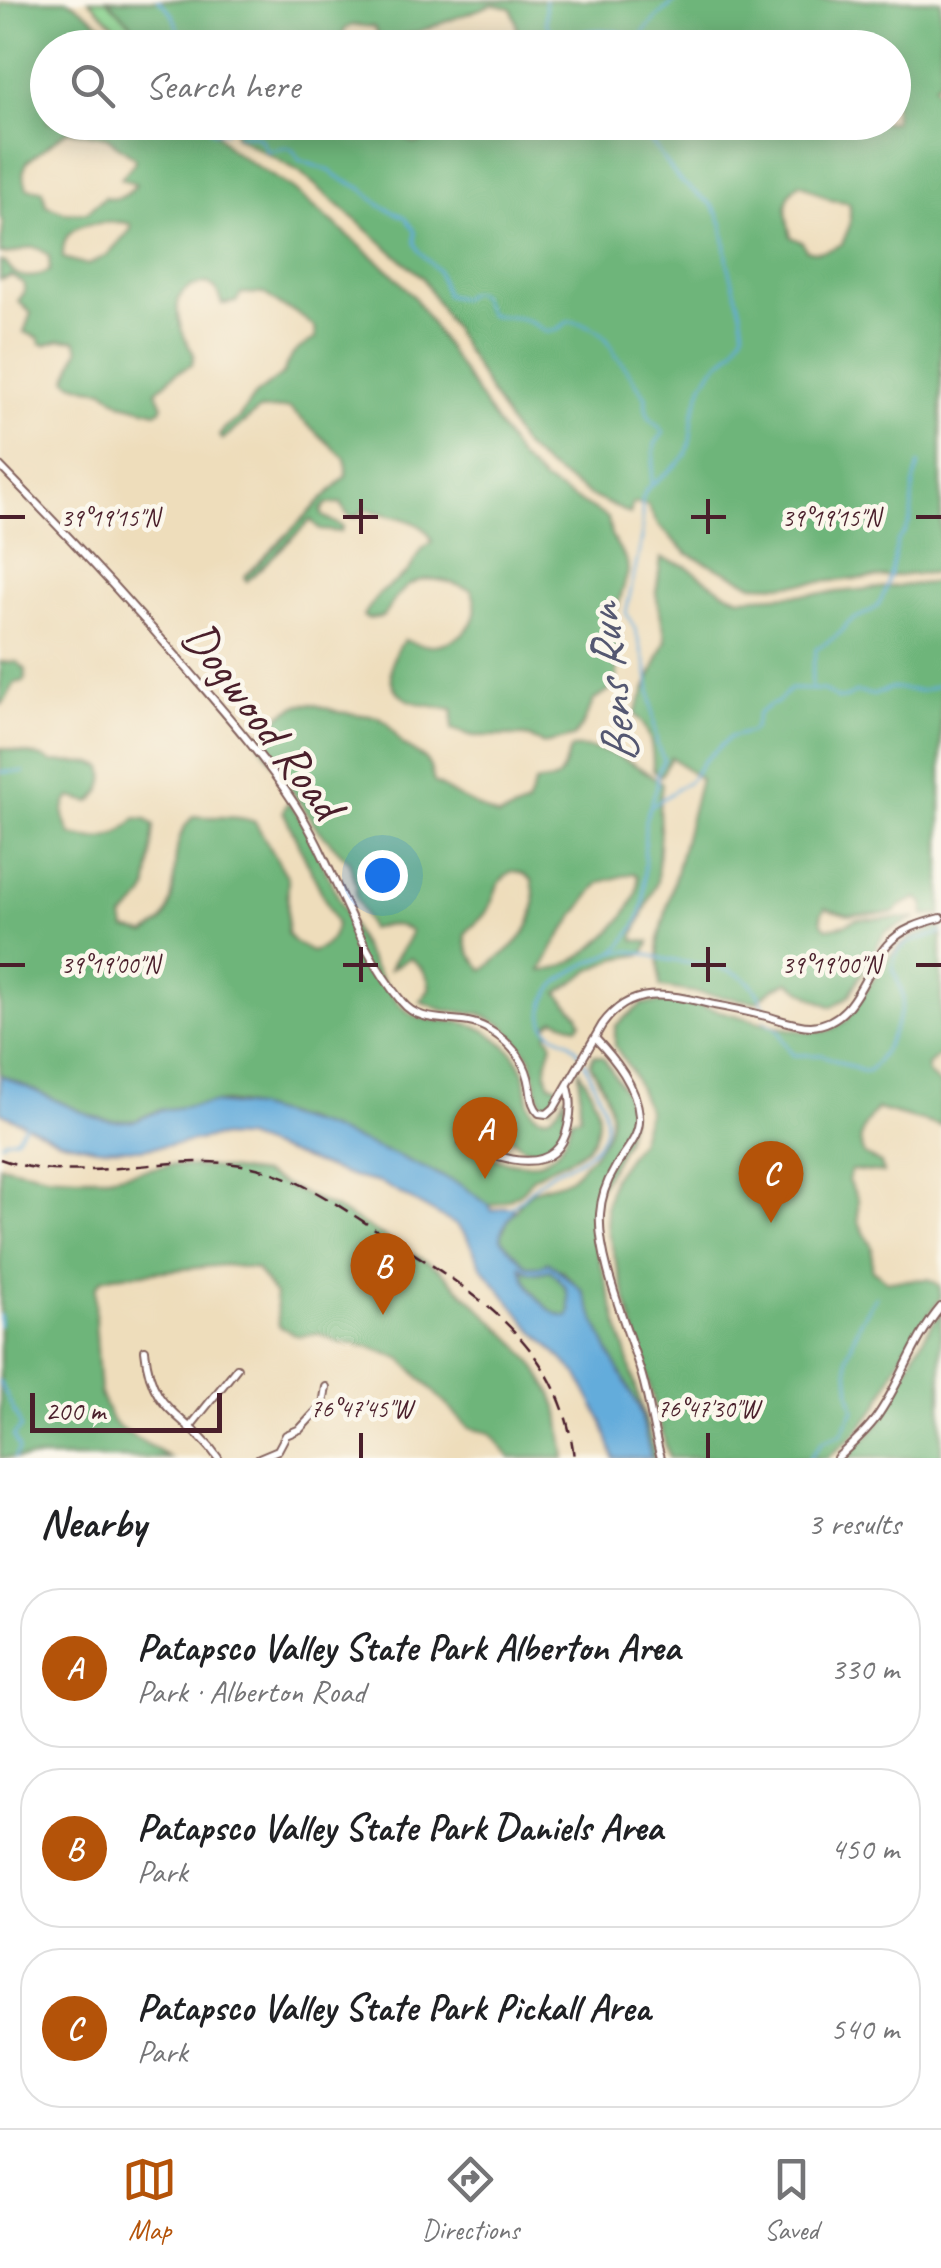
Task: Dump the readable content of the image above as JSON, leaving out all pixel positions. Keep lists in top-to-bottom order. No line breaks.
{"streets":{"street":["Dogwood Road"]},"water":["Bens Run"],"scale_bar":"200 m","page":{"search":"Search here","pins":["A","C","B"],"scale":"200 m","heading":["Nearby","3 results"],"list":[{"mark":"A","name":"Patapsco Valley State Park Alberton Area","note":"Park · Alberton Road","value":"330 m"},{"mark":"B","name":"Patapsco Valley State Park Daniels Area","note":"Park","value":"450 m"},{"mark":"C","name":"Patapsco Valley State Park Pickall Area","note":"Park","value":"540 m"}],"nav":["Map","Directions","Saved"]},"coordinates":["39°19'15\"N","39°19'00\"N","76°47'45\"W","76°47'30\"W"]}
